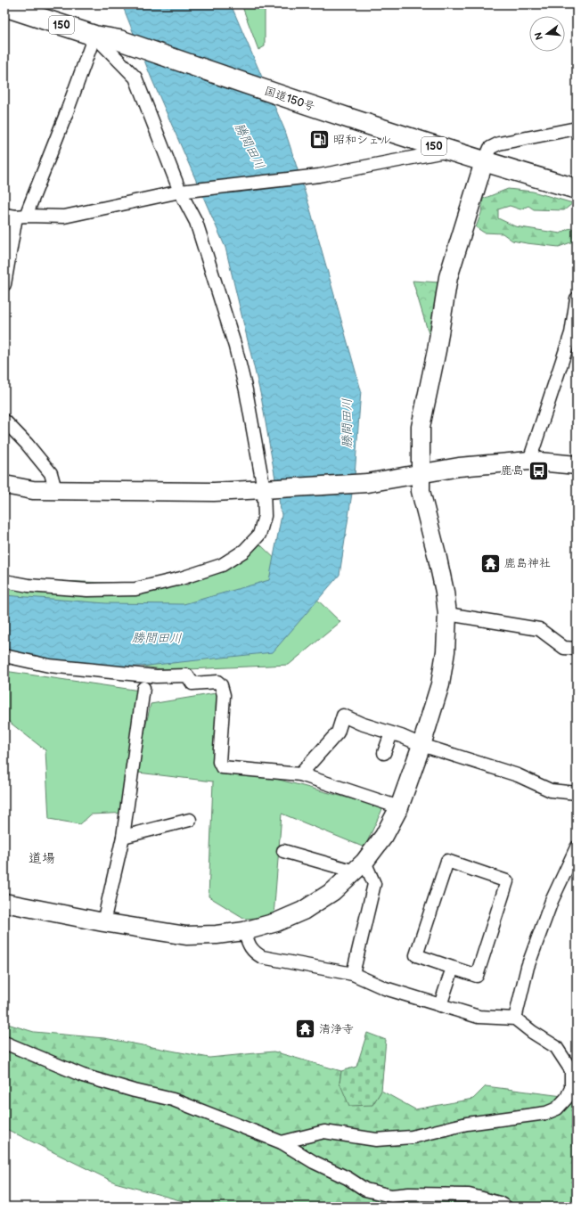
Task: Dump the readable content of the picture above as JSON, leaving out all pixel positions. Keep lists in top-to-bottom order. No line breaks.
{"streets":{"highway":["150","国道150号"]},"districts":["道場"],"water":["勝間田川"],"places":{"fuel station":["昭和シェル"],"bus stop":["鹿島"],"temple":["鹿島神社","清浄寺"]},"north":"left"}
